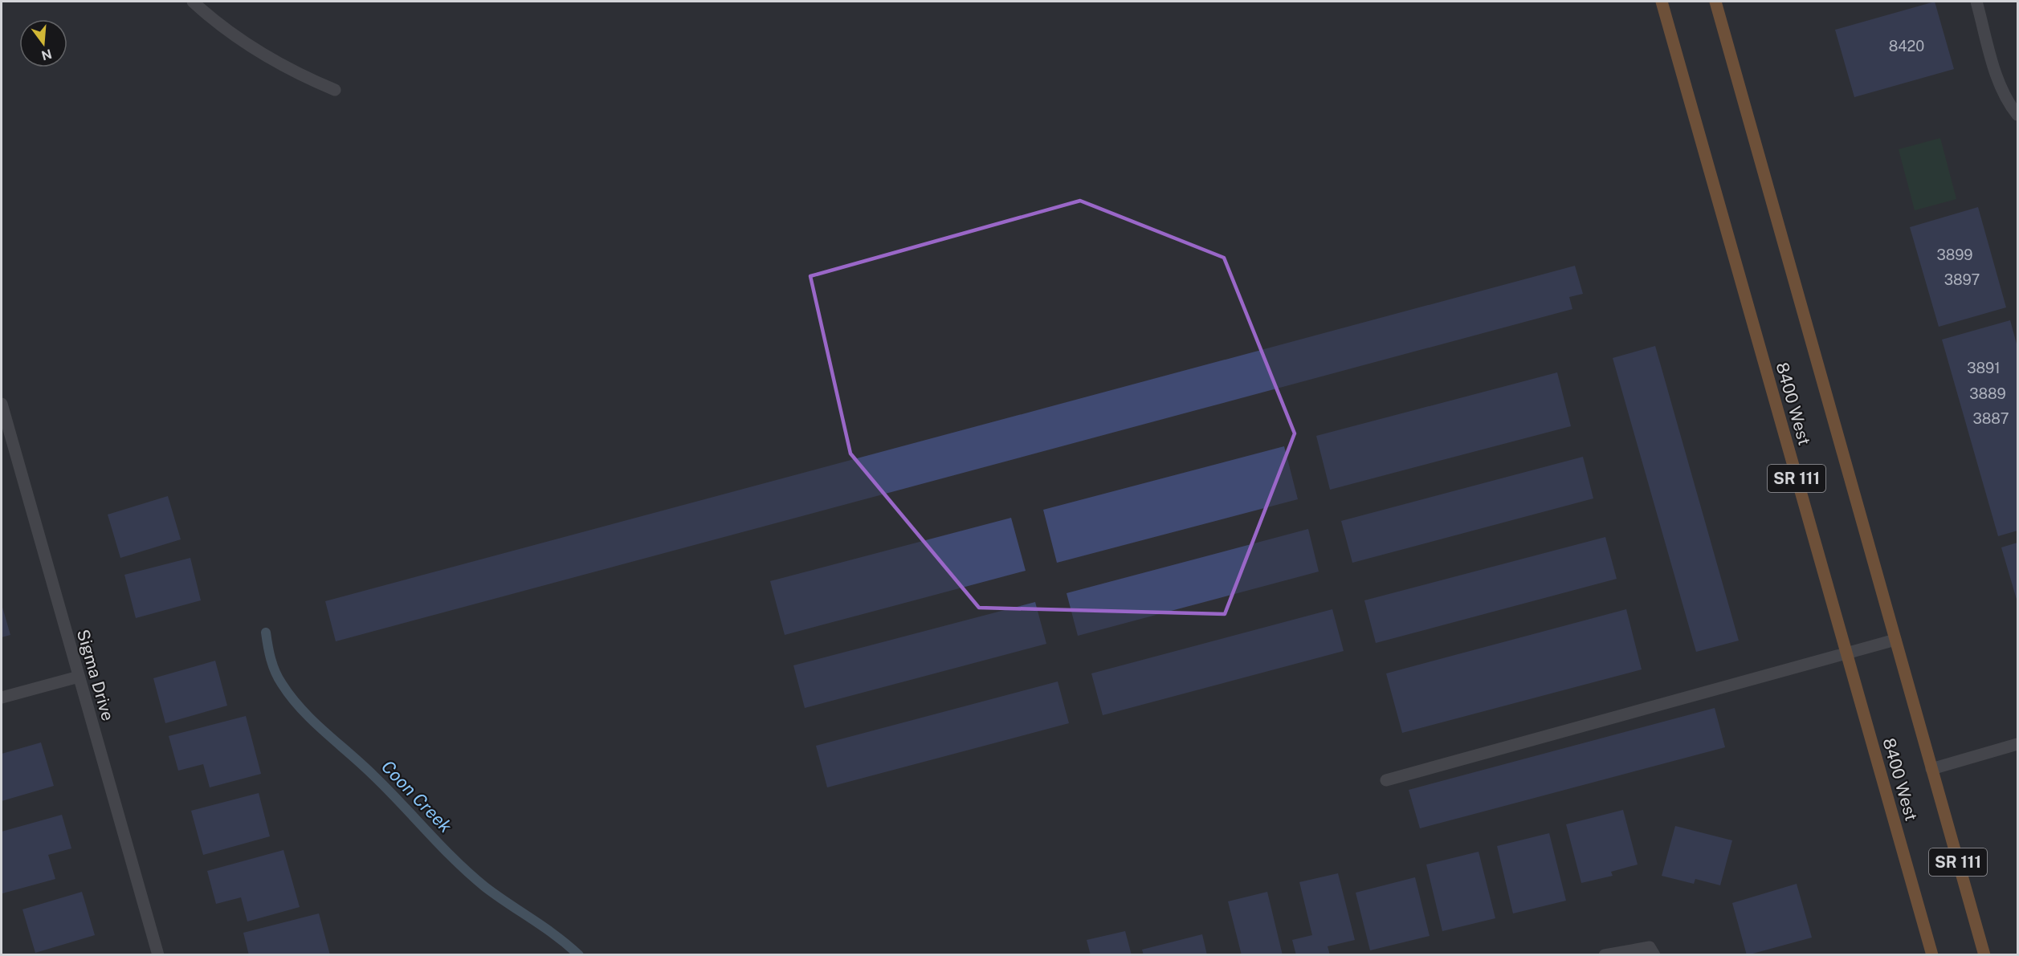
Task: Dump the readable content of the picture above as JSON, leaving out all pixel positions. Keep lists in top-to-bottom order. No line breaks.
{"streets":{"main road":["8400 West","SR 111"],"street":["Sigma Drive"]},"water":["Coon Creek"],"house_numbers":["8420","3899","3897","3891","3889","3887"],"north":"bottom"}
